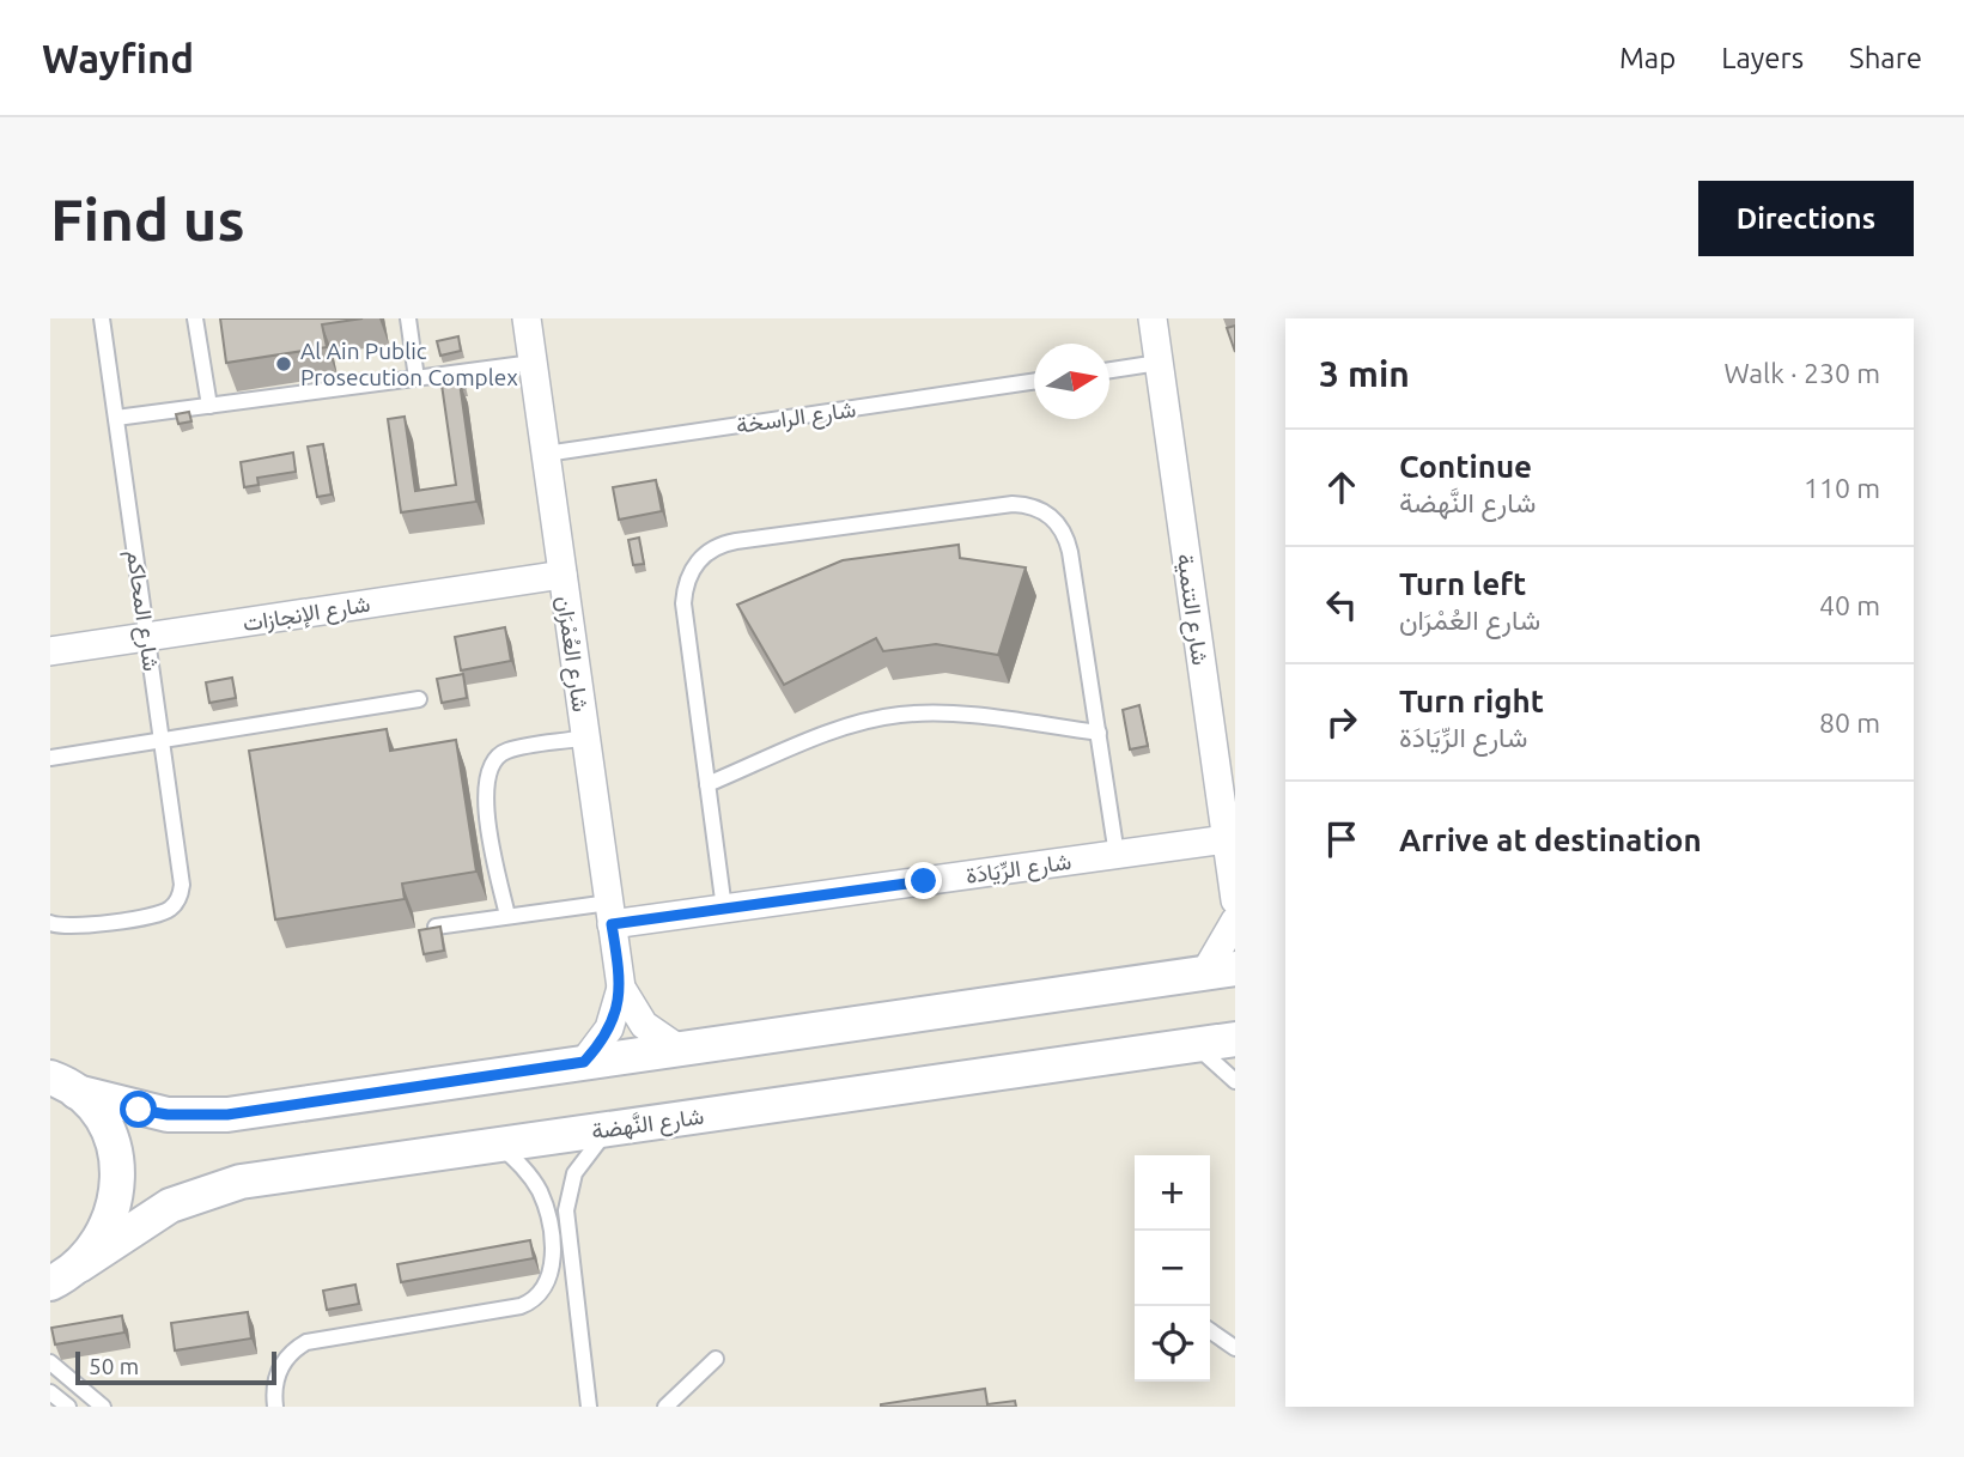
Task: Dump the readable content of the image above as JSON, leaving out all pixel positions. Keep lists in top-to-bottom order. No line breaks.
{"streets":{"street":["شارع التنمية","شارع الإنجازات","شارع العُمْرَان","شارع الرِّيَادَة","شارع النَّهضة"],"lane":["شارع الراسخة","شارع المحاكم"]},"crossings":[["شارع الراسخة","شارع العُمْرَان"],["شارع التنمية","شارع الرِّيَادَة"],["شارع المحاكم","شارع الإنجازات"],["شارع الإنجازات","شارع العُمْرَان"],["شارع العُمْرَان","شارع الرِّيَادَة"]],"places":["Al Ain Public Prosecution Complex"],"scale_bar":"50 m","north":"right","page":{"header":"Wayfind","nav":["Map","Layers","Share"],"buttons":"Directions","title":"Find us","heading":["3 min","Walk · 230 m"],"list":[["Continue","شارع النَّهضة","110 m"],["Turn left","شارع العُمْرَان","40 m"],["Turn right","شارع الرِّيَادَة","80 m"],"Arrive at destination"],"map_buttons":["+","−"],"scale":"50 m"}}
